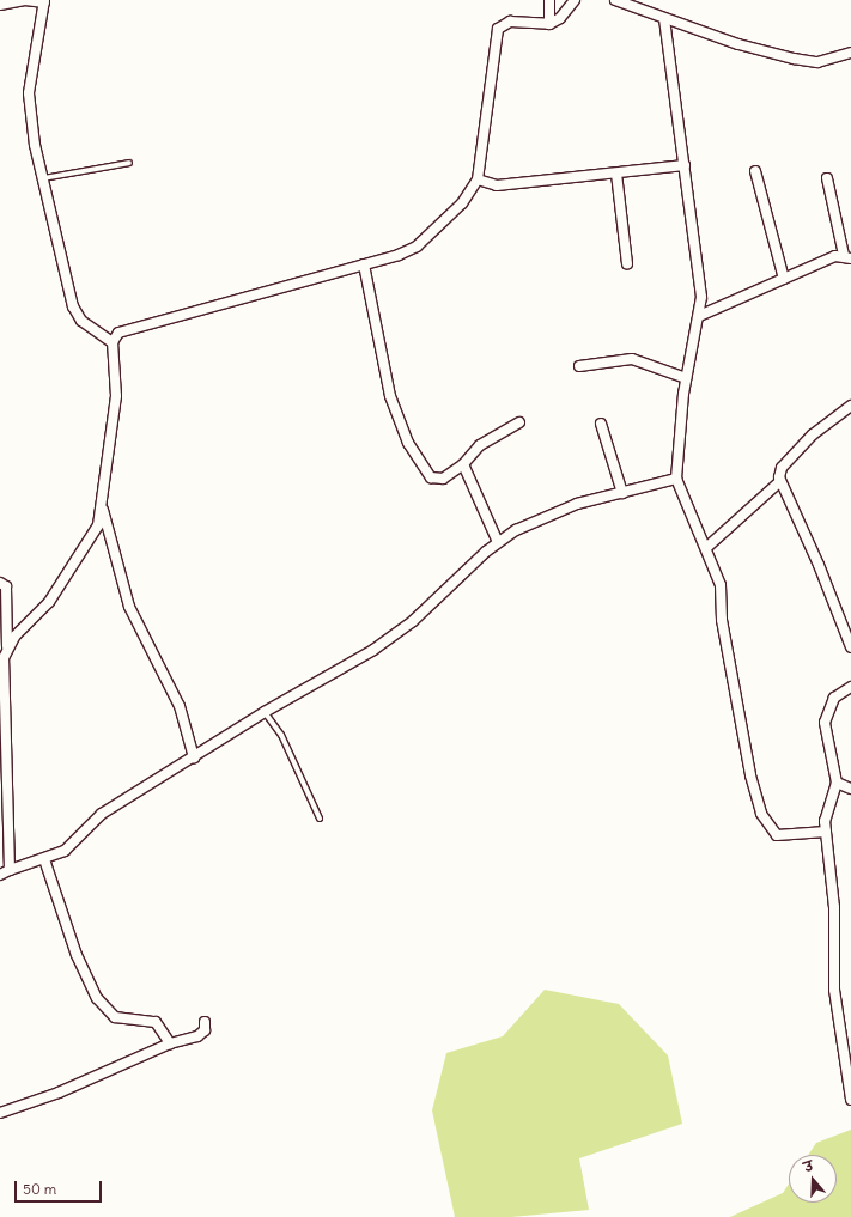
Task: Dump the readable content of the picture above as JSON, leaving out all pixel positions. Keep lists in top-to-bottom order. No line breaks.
{"scale_bar":"50 m","north":"top"}
